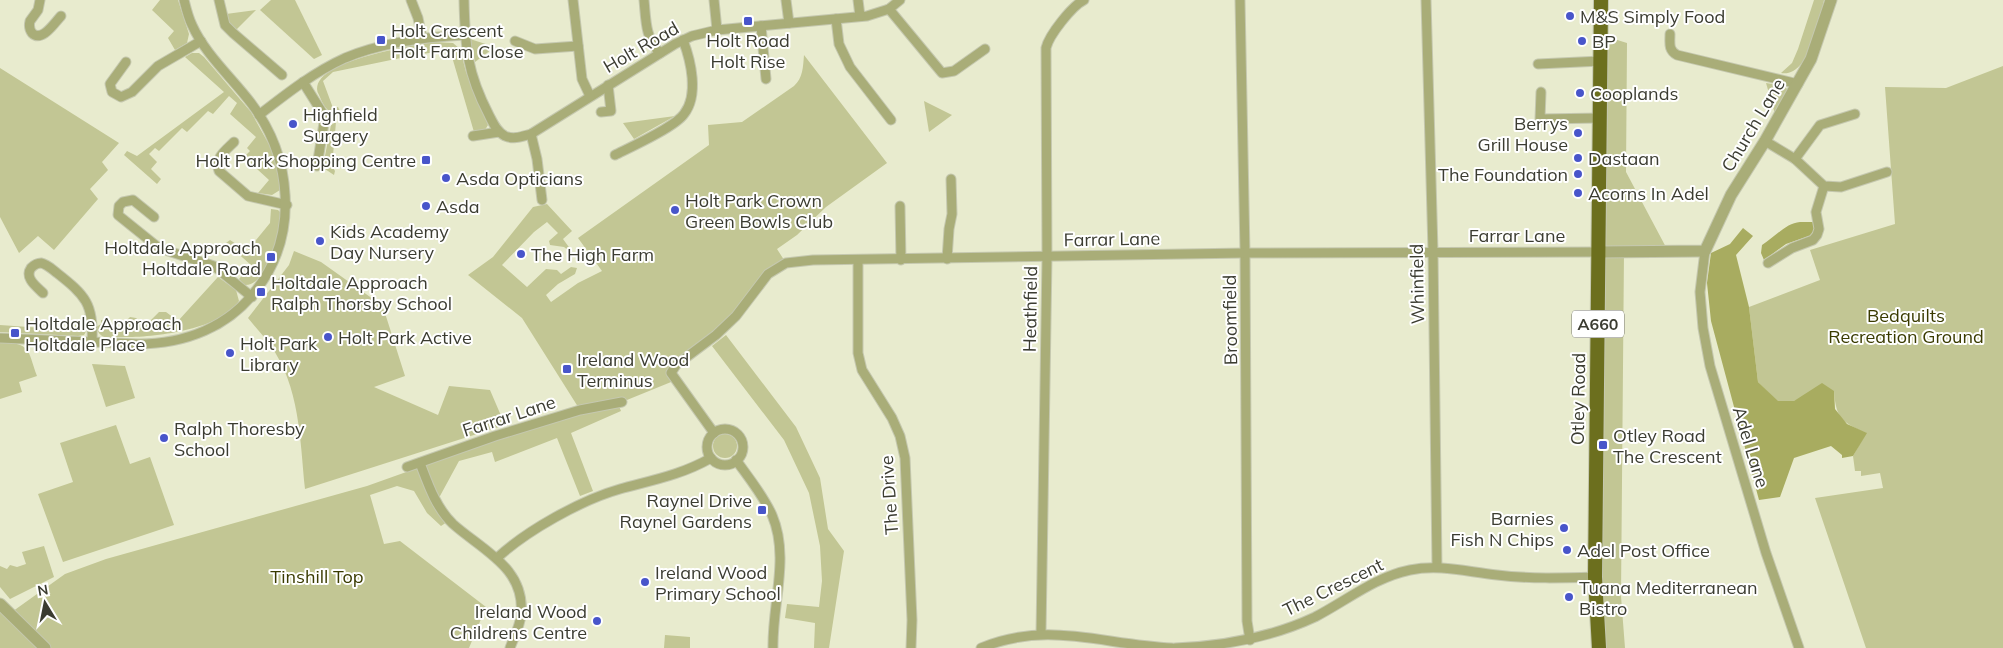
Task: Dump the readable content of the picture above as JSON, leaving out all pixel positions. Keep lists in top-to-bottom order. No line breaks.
{"streets":{"highway":["A660","Otley Road"],"street":["Holt Road","Church Lane","Farrar Lane","Whinfield","Heathfield","Broomfield","Adel Lane","The Drive","The Crescent"]},"crossings":[["Church Lane","Adel Lane"],["Farrar Lane","Whinfield"],["Farrar Lane","Heathfield"],["Farrar Lane","Broomfield"],["Farrar Lane","Otley Road"],["Farrar Lane","The Drive"],["Whinfield","The Crescent"],["Heathfield","The Crescent"],["Broomfield","The Crescent"],["Otley Road","The Crescent"]],"parks":["Bedquilts Recreation Ground","Tinshill Top"],"places":{"other":["M&S Simply Food","BP","Cooplands","Highfield Surgery","Berrys Grill House","Dastaan","The Foundation","Asda Opticians","Acorns In Adel","Asda","Holt Park Crown Green Bowls Club","Kids Academy Day Nursery","The High Farm","Holt Park Active","Holt Park Library","Ralph Thoresby School","Barnies Fish N Chips","Adel Post Office","Ireland Wood Primary School","Tuana Mediterranean Bistro","Ireland Wood Childrens Centre"],"transit":["Holt Road Holt Rise","Holt Crescent Holt Farm Close","Holt Park Shopping Centre","Holtdale Approach Holtdale Road","Holtdale Approach Ralph Thorsby School","Holtdale Approach Holtdale Place","Ireland Wood Terminus","Otley Road The Crescent","Raynel Drive Raynel Gardens"]},"north":"top"}
